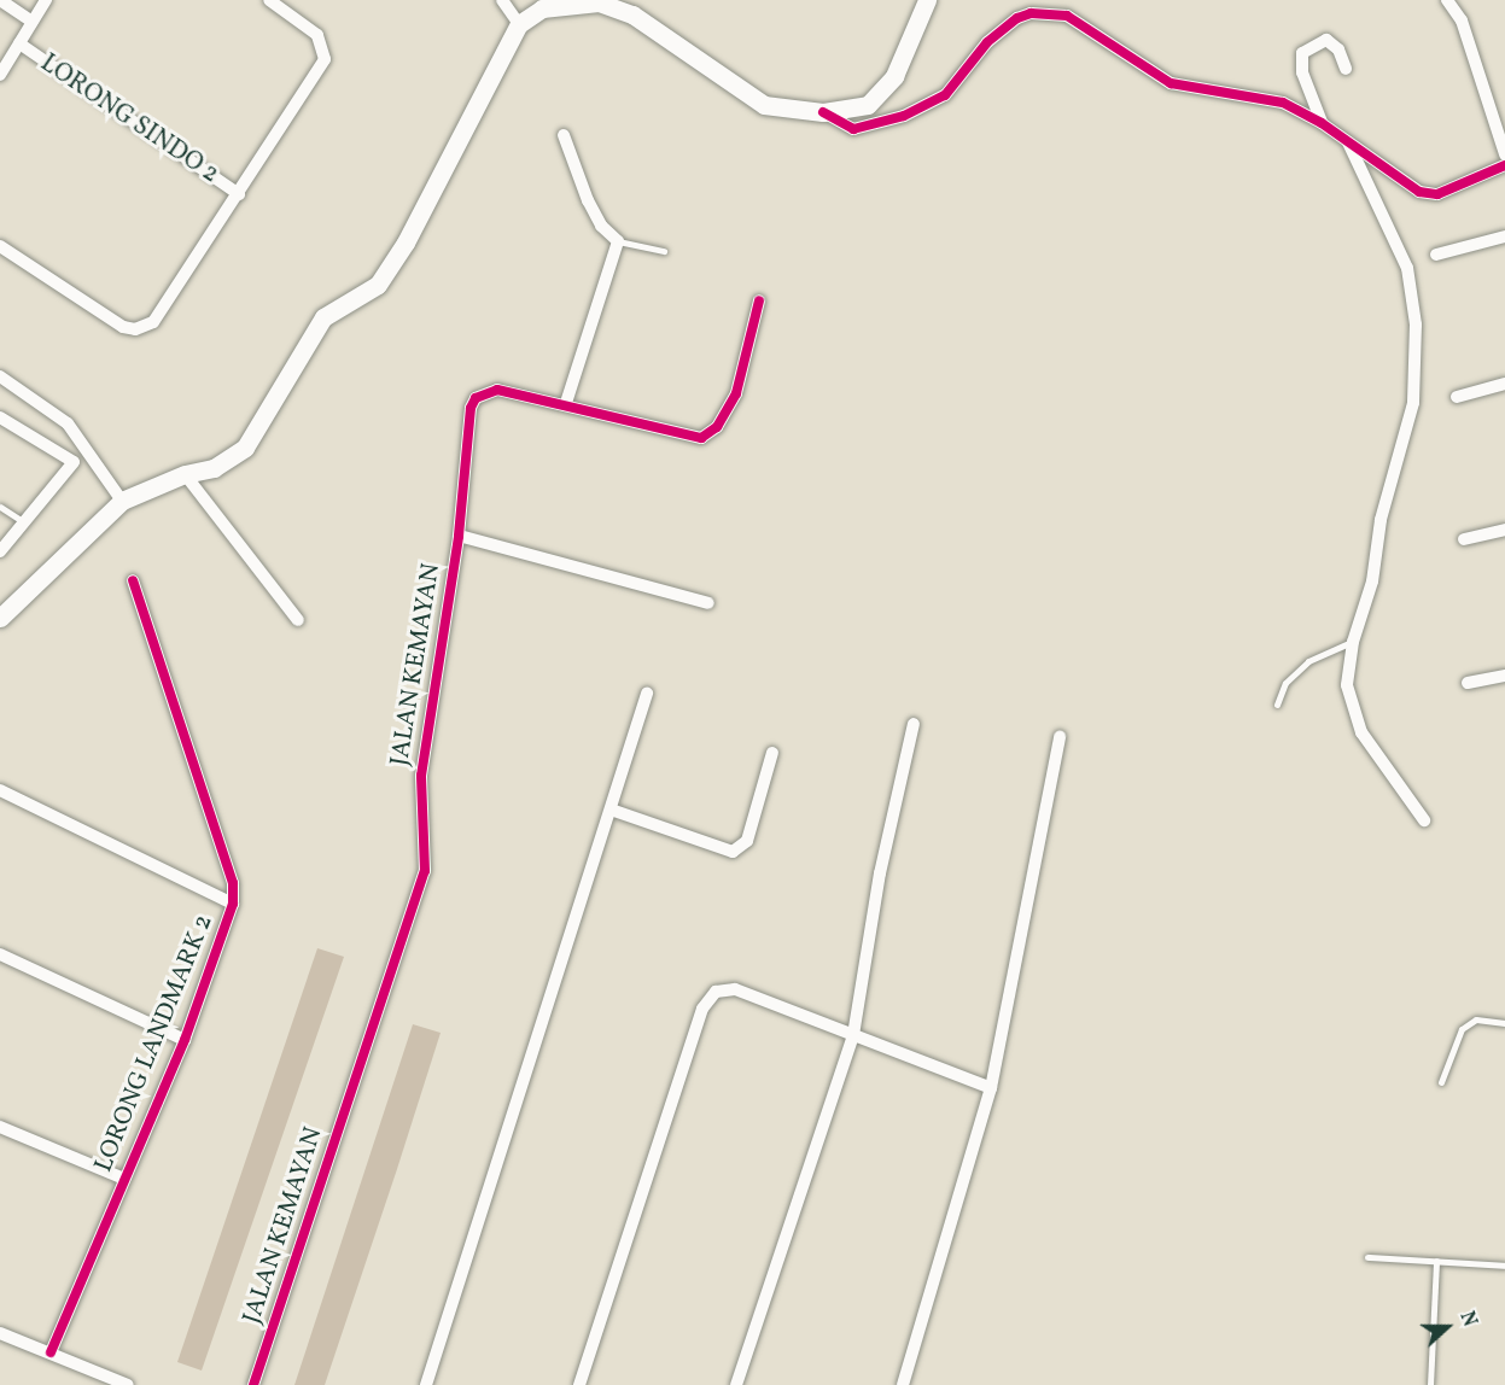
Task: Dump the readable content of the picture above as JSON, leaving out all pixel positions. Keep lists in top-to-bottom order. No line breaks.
{"streets":{"street":["LORONG SINDO 2","JALAN KEMAYAN","LORONG LANDMARK 2"]},"north":"right"}
